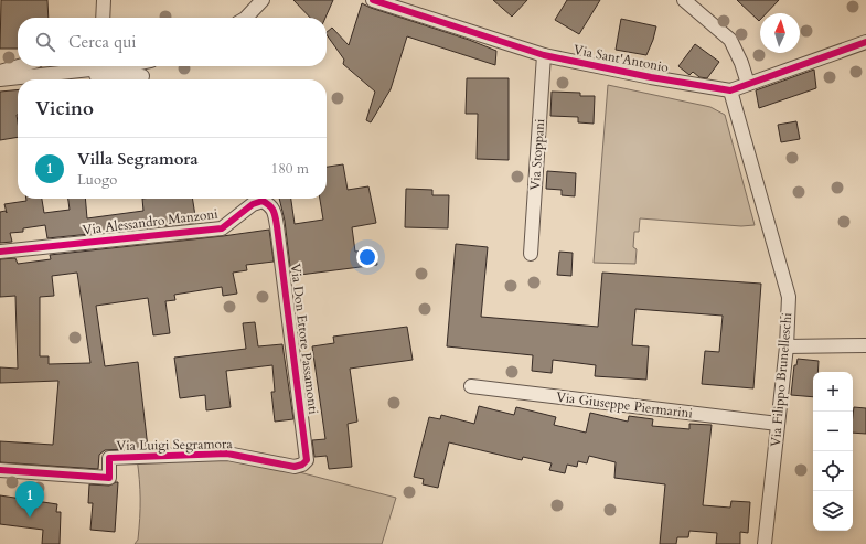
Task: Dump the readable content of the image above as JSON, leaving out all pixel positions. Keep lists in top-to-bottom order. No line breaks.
{"streets":{"street":["Via Sant'Antonio","Via Stoppani","Via Alessandro Manzoni","Via Don Ettore Passamonti","Via Filippo Brunelleschi","Via Giuseppe Piermarini","Via Luigi Segramora"]},"crossings":[["Via Sant'Antonio","Via Stoppani"],["Via Sant'Antonio","Via Filippo Brunelleschi"],["Via Alessandro Manzoni","Via Don Ettore Passamonti"],["Via Don Ettore Passamonti","Via Luigi Segramora"],["Via Filippo Brunelleschi","Via Giuseppe Piermarini"]],"north":"top","page":{"search":"Cerca qui","heading":"Vicino","list":[{"mark":"1","name":"Villa Segramora","note":"Luogo","value":"180 m"}],"map_buttons":["+","−"],"pins":"1"}}
